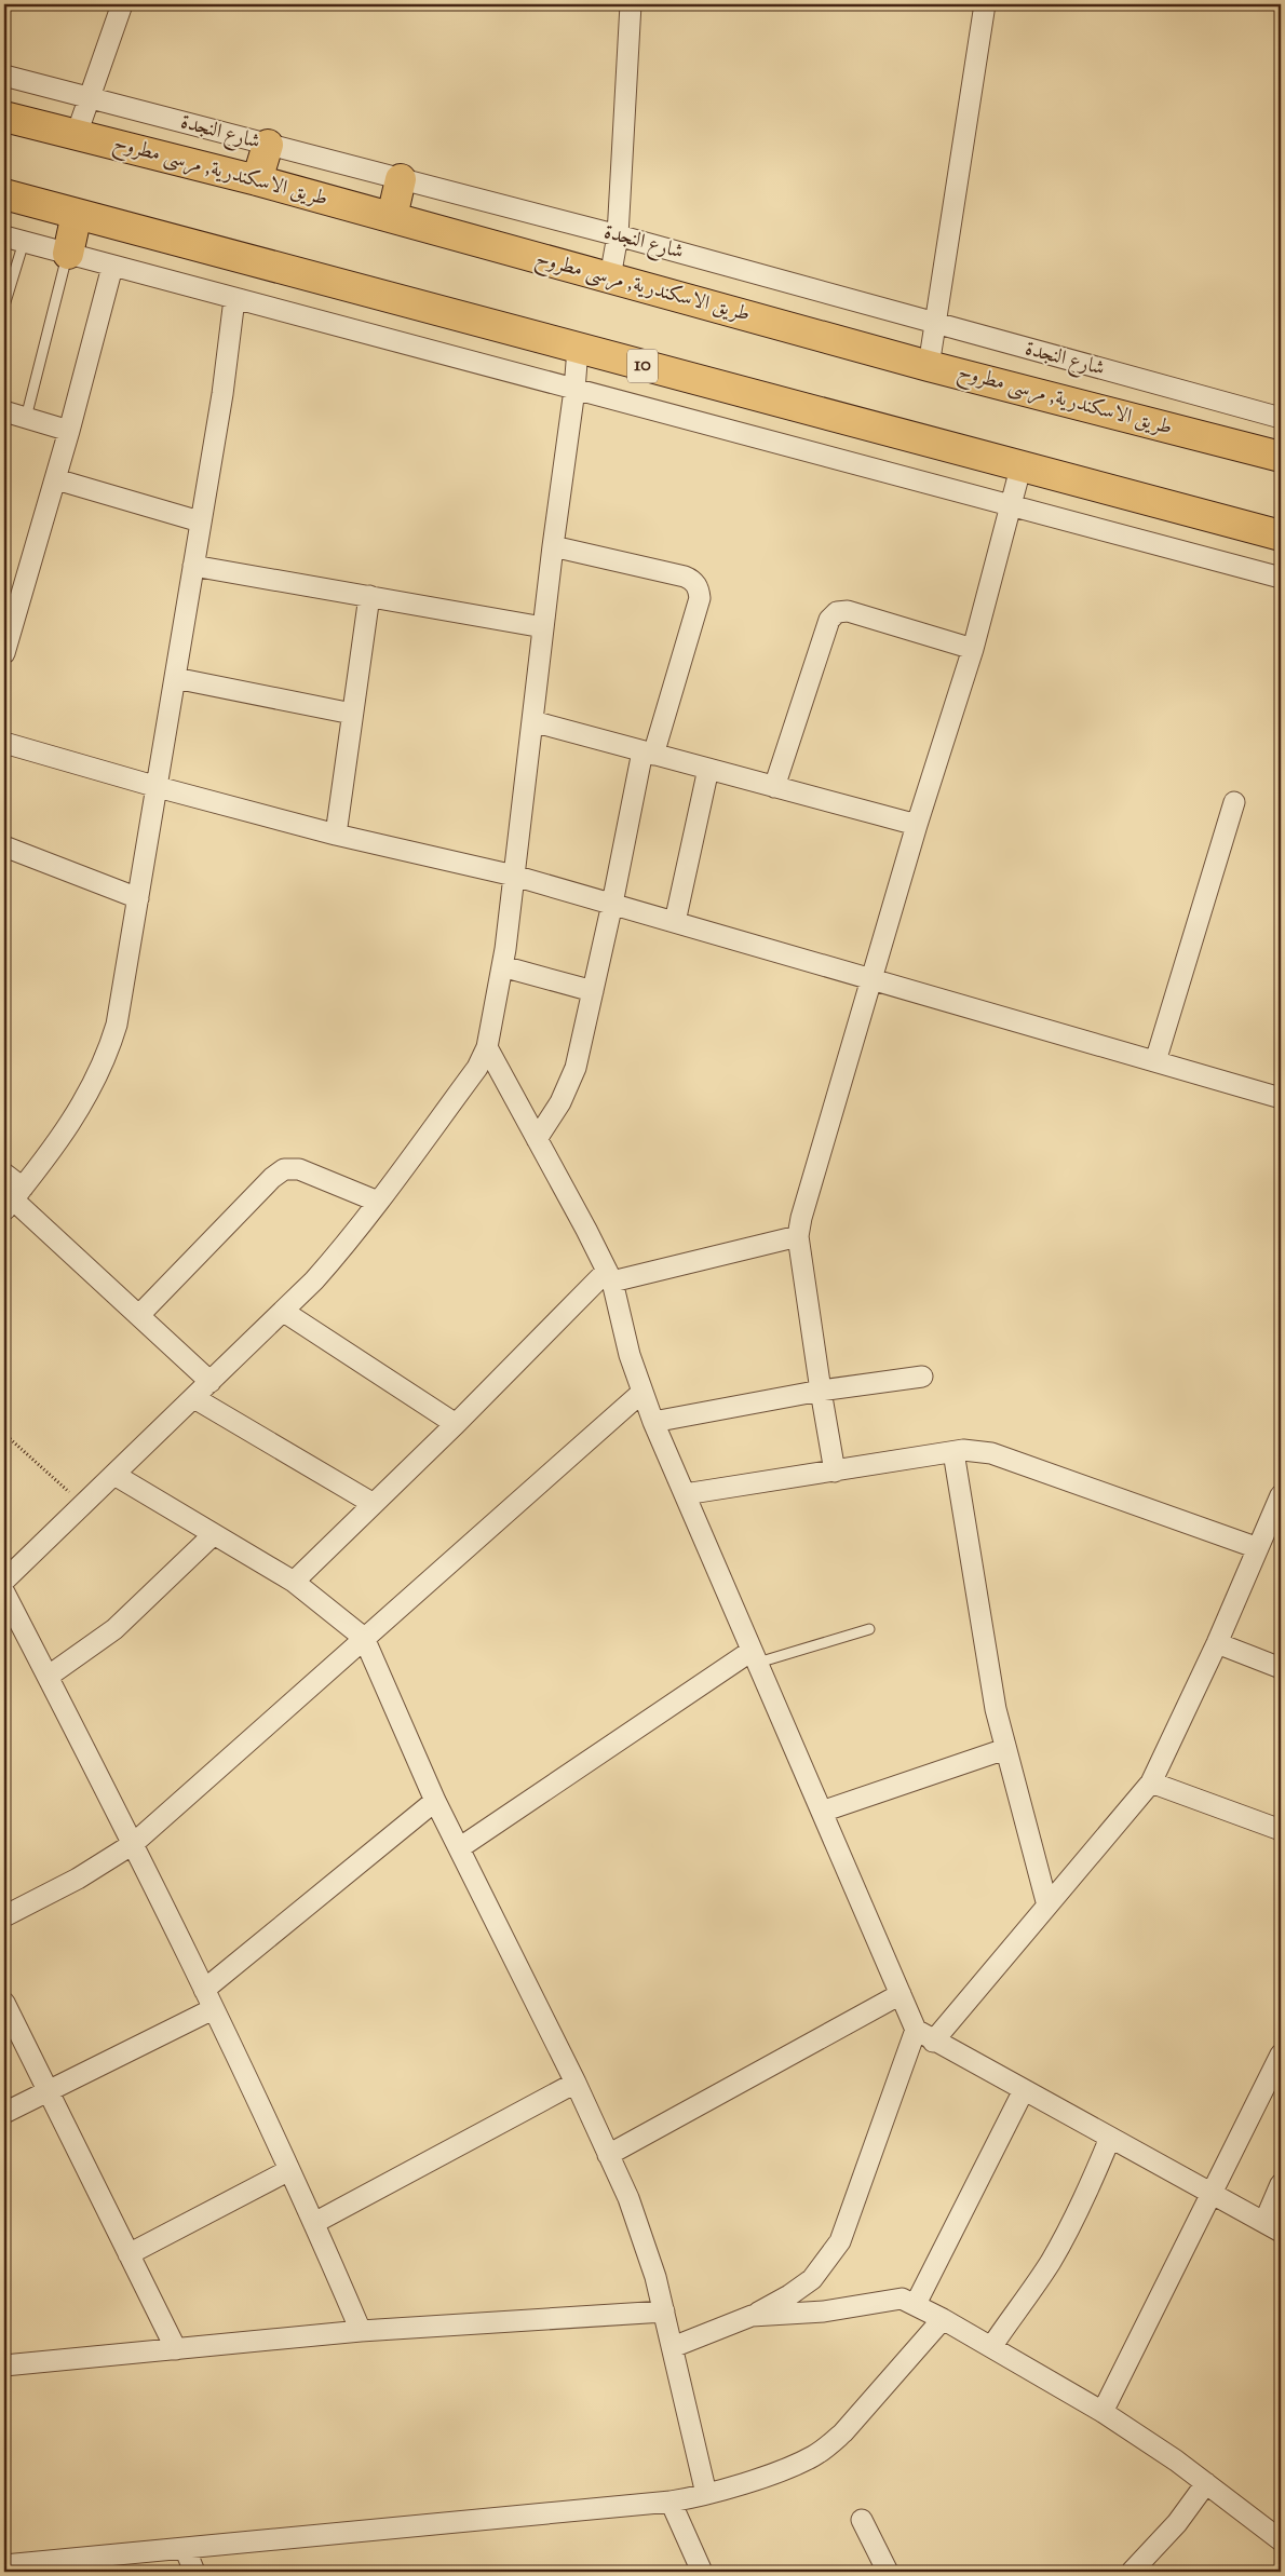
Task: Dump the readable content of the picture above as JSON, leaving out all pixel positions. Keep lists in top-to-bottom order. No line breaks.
{"streets":{"main road":["طريق الاسكندرية, مرسى مطروح","10"],"street":["شارع النجدة"]}}
